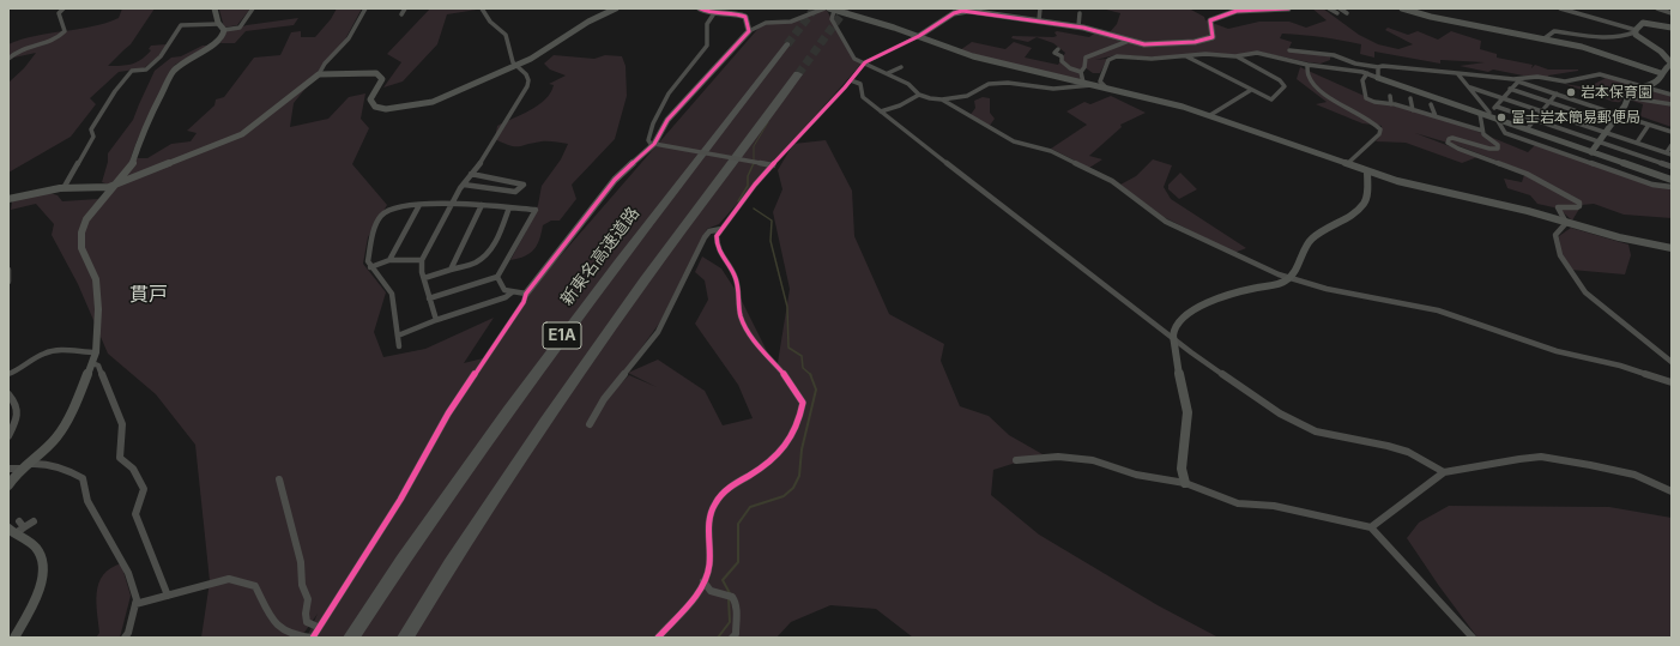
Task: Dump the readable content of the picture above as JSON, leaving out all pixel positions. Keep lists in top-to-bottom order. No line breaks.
{"streets":{"highway":["新東名高速道路","E1A"]},"districts":["貫戸"],"places":["岩本保育園","富士岩本簡易郵便局"]}
